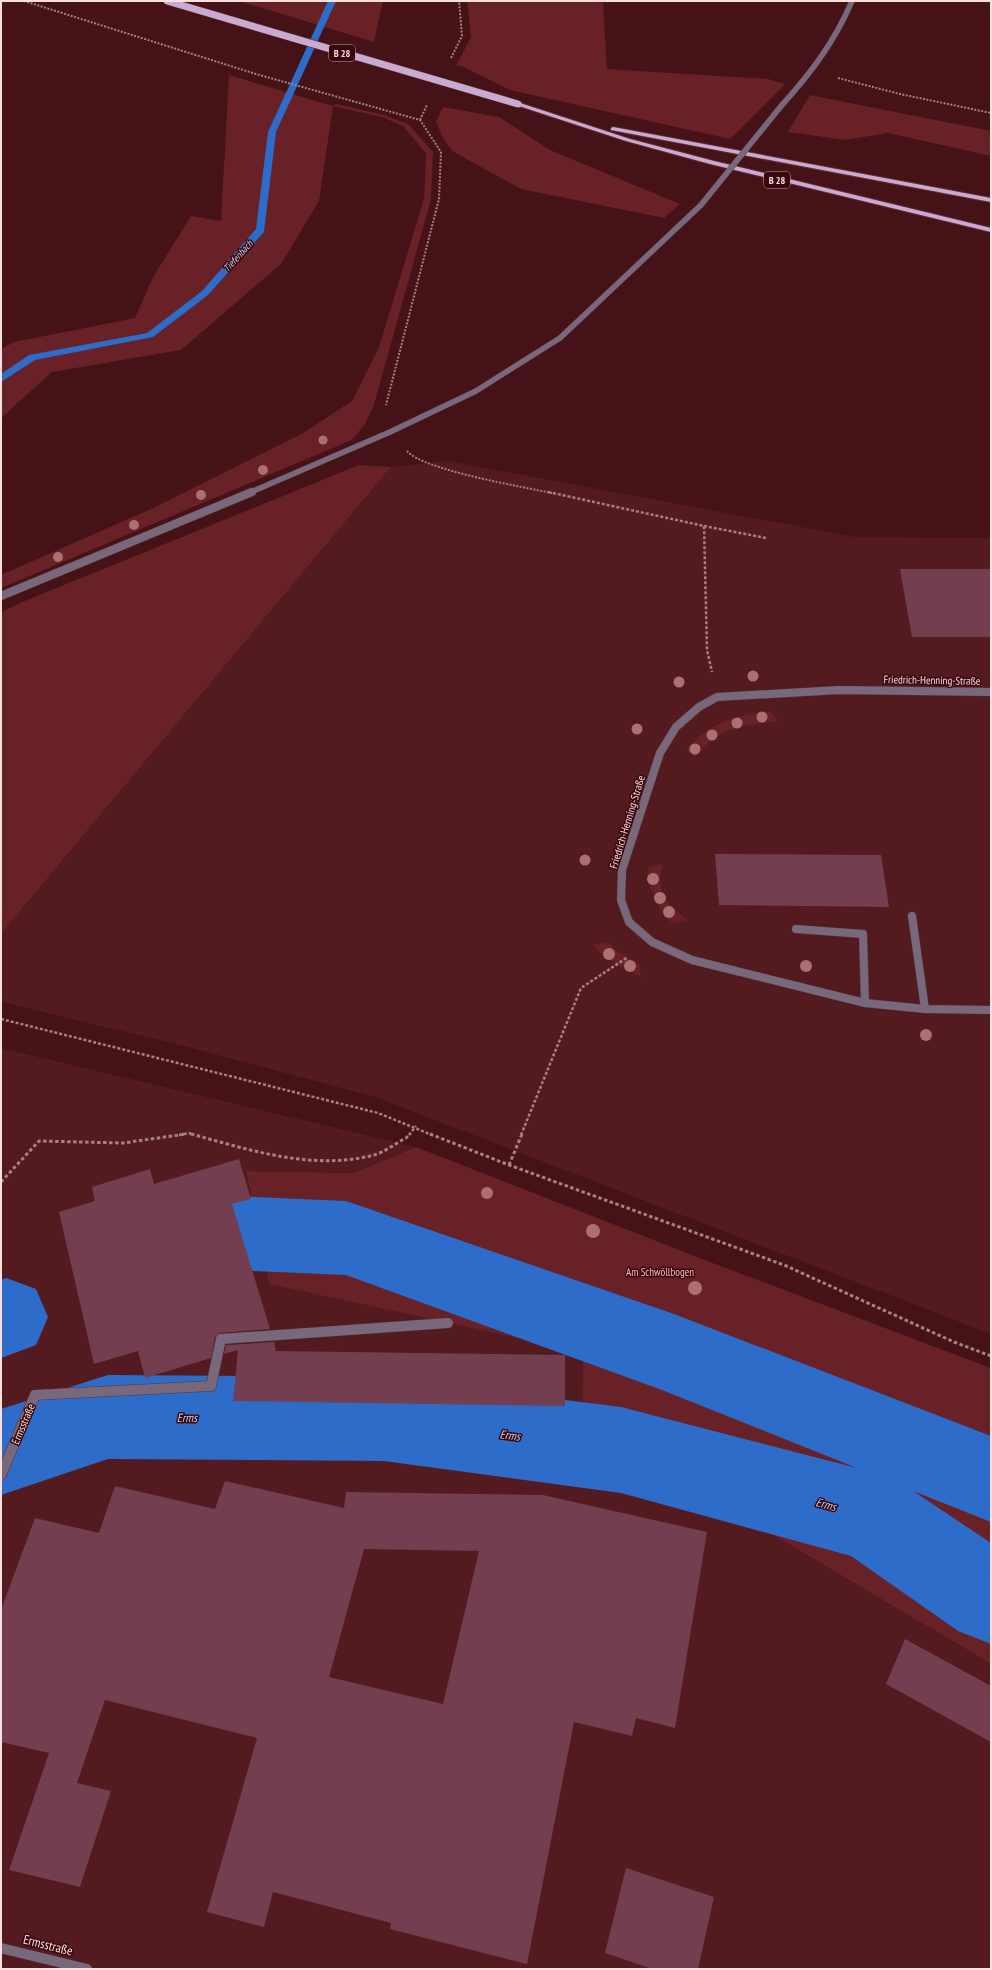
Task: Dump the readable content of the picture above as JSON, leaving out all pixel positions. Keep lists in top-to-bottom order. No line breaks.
{"streets":{"main road":["B 28"],"street":["Friedrich-Henning-Straße","Ermsstraße"]},"water":["Tiefenbach","Erms"],"parks":["Am Schwöllbogen"]}
